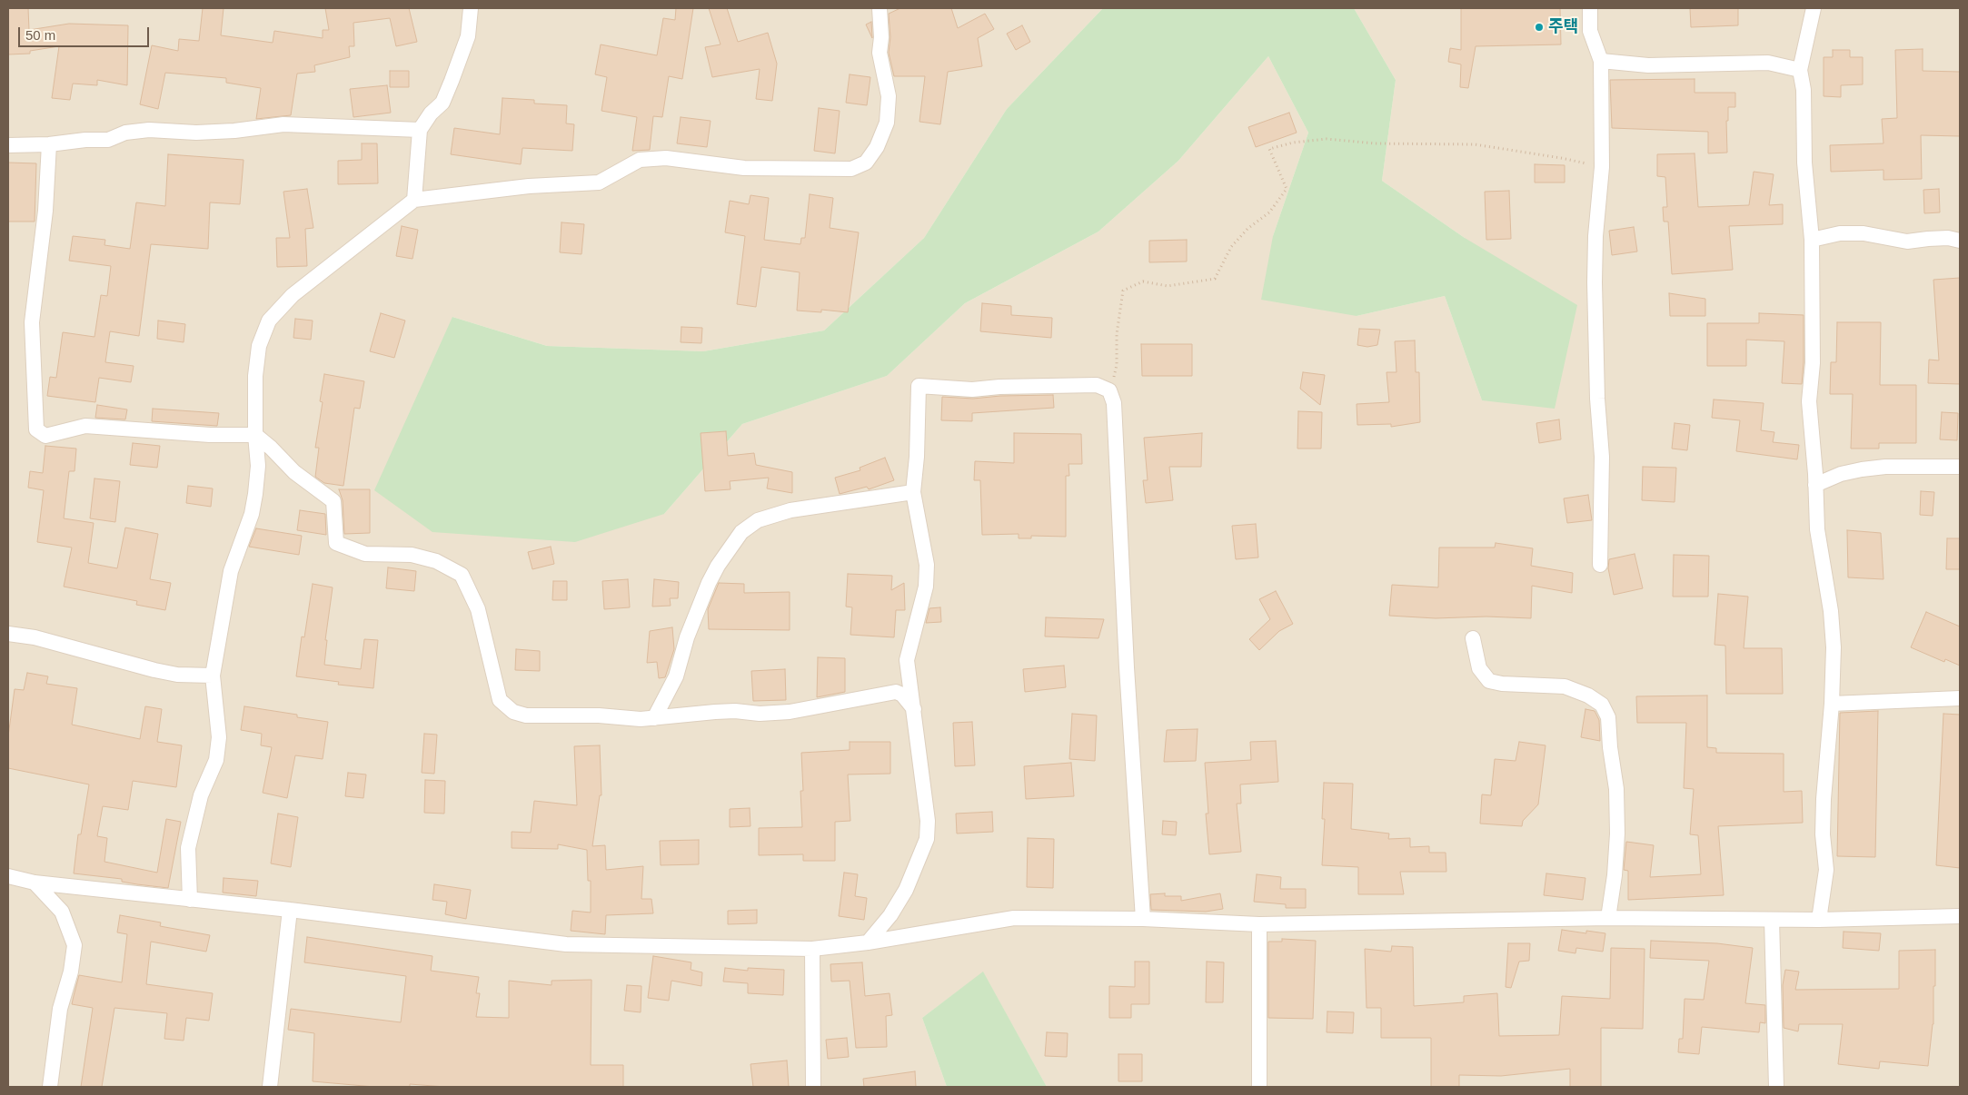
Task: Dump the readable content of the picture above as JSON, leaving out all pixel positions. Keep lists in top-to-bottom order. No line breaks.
{"places":["주택"],"scale_bar":"50 m"}
